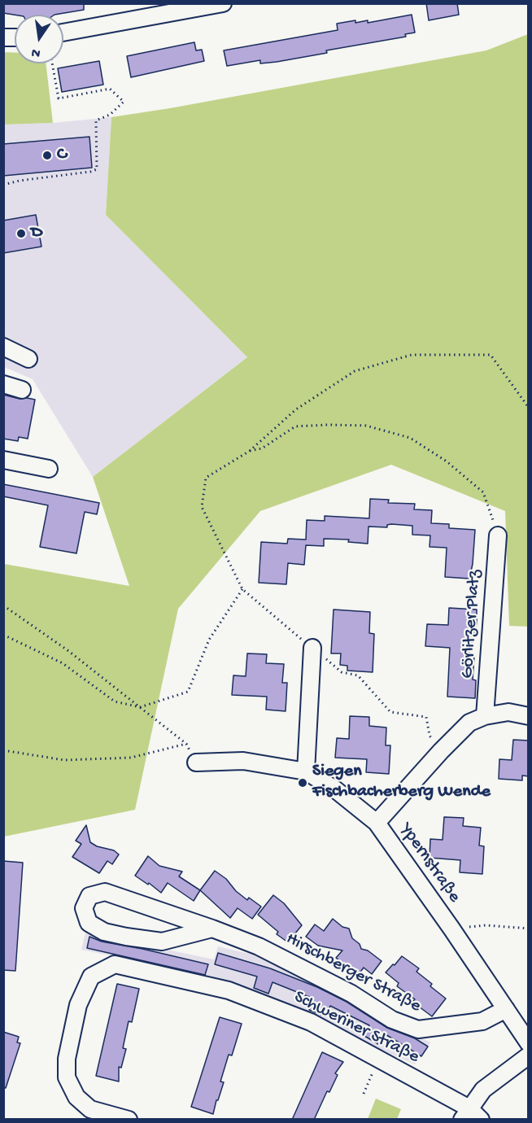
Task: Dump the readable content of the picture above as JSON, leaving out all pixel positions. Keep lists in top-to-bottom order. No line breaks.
{"streets":{"street":["Görlitzer Platz","Ypernstraße","Hirschberger Straße","Schweriner Straße"]},"crossings":[["Ypernstraße","Hirschberger Straße"]],"places":["C","D","Siegen Fischbacherberg Wende"],"north":"bottom"}
